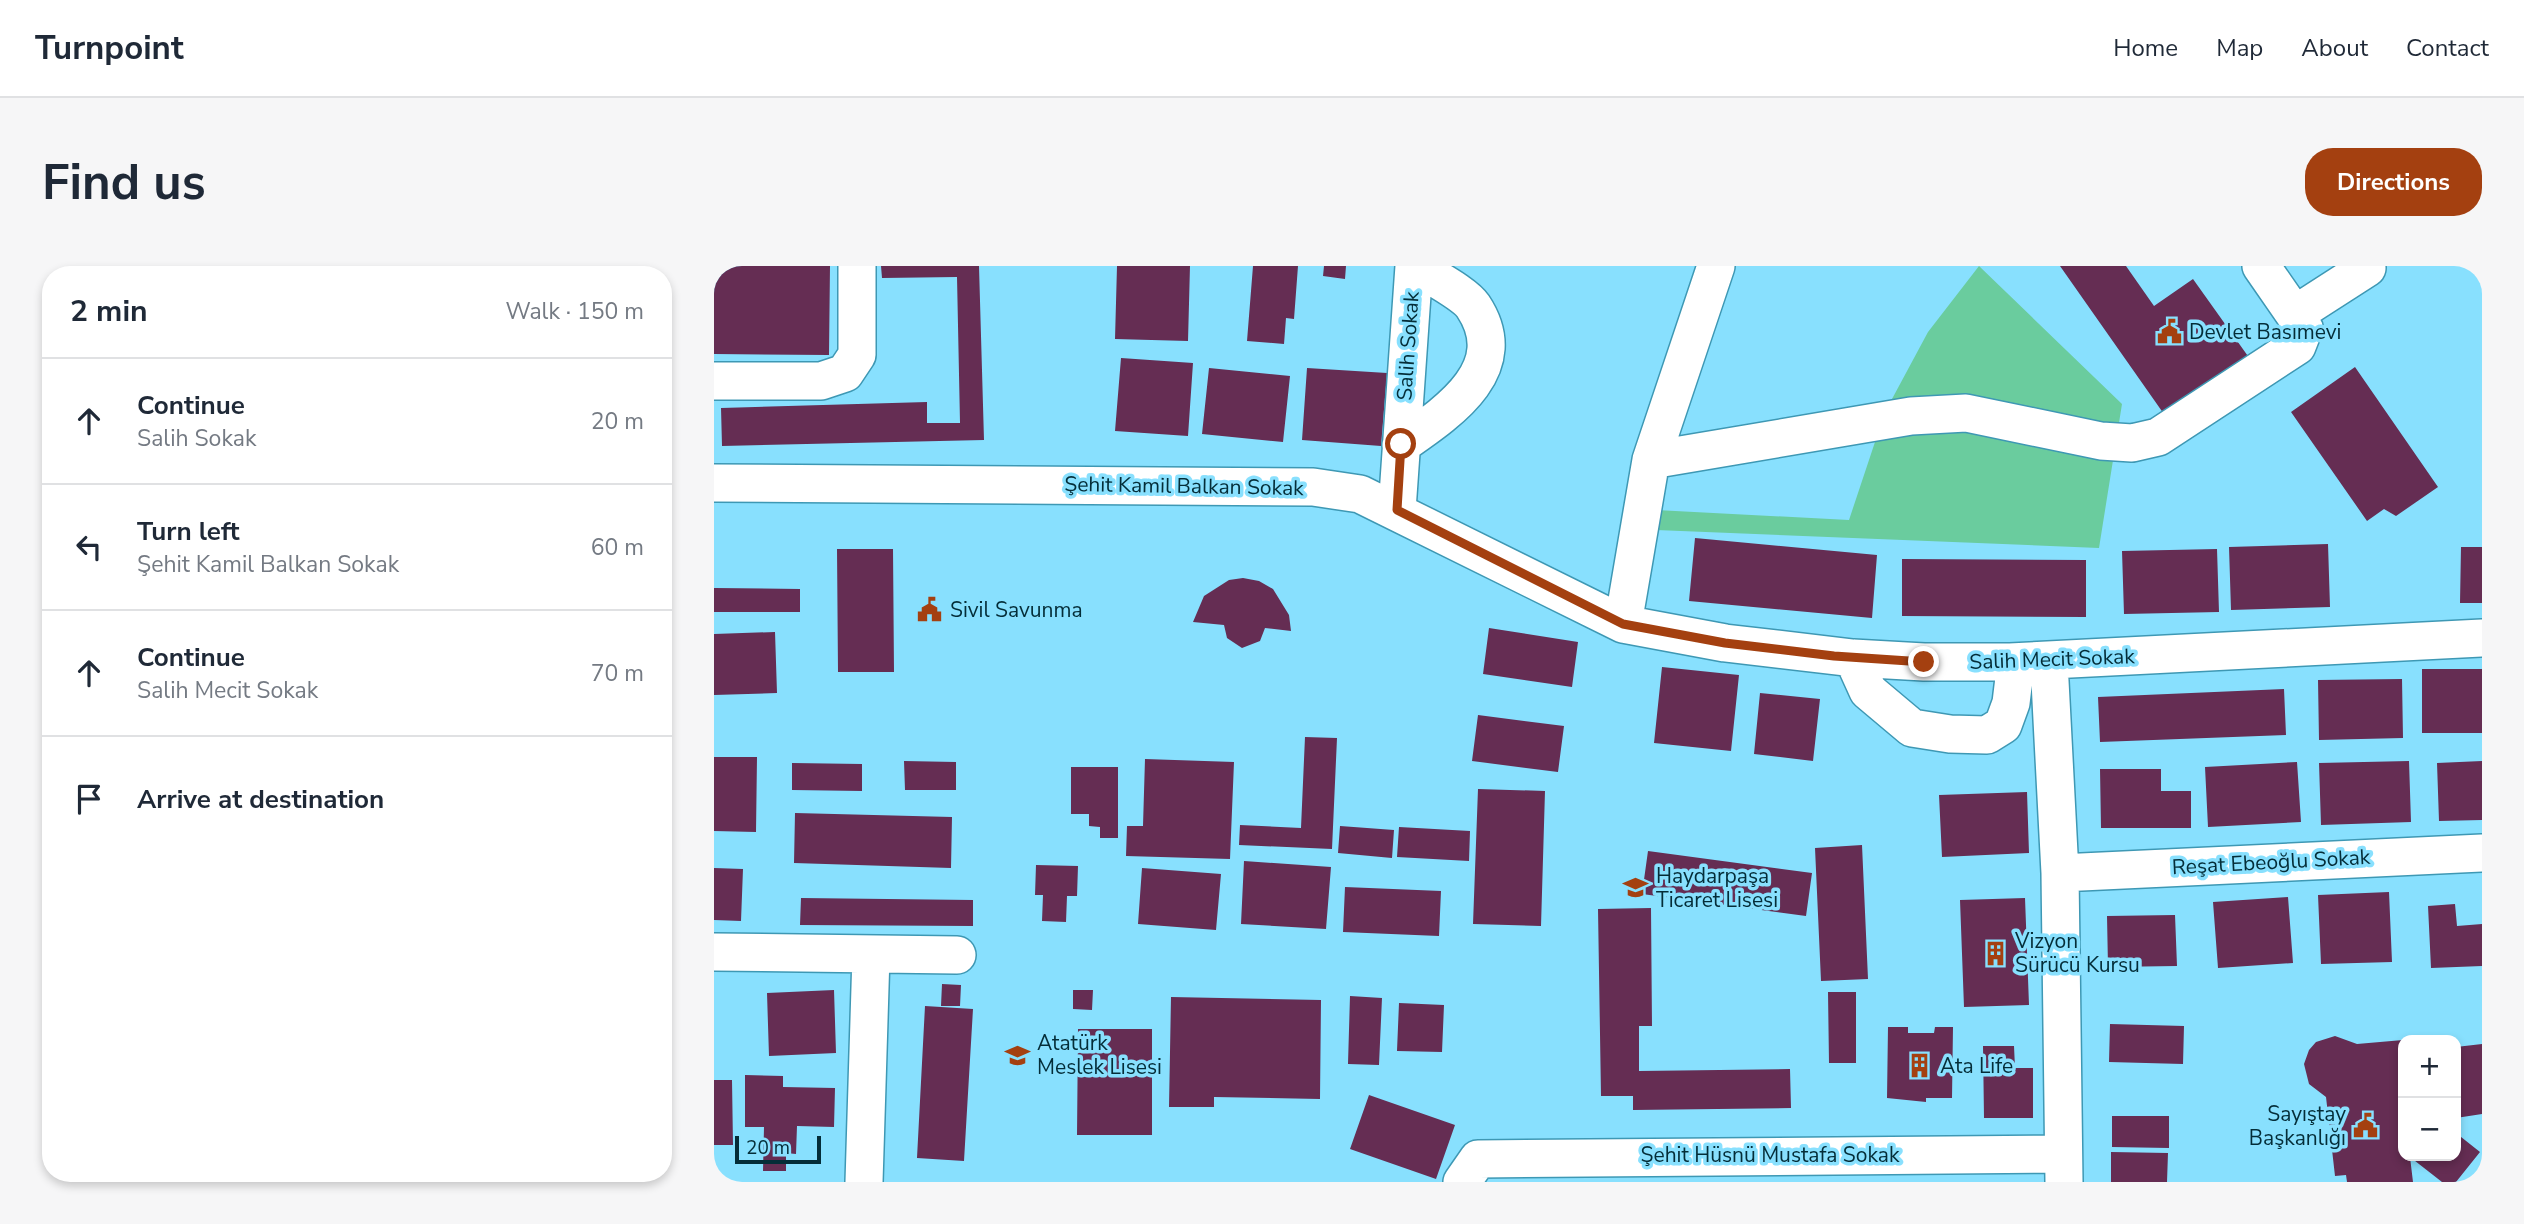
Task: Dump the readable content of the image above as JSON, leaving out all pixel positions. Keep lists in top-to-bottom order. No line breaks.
{"streets":{"street":["Salih Sokak","Şehit Kamil Balkan Sokak","Salih Mecit Sokak","Reşat Ebeoğlu Sokak","Şehit Hüsnü Mustafa Sokak"]},"crossings":[["Salih Sokak","Şehit Kamil Balkan Sokak"],["Şehit Kamil Balkan Sokak","Salih Mecit Sokak"]],"places":{"public building":["Devlet Basımevi","Sivil Savunma","Sayıştay Başkanlığı"],"school or university":["Haydarpaşa Ticaret Lisesi","Atatürk Meslek Lisesi"],"building":["Vizyon Sürücü Kursu","Ata Life"]},"scale_bar":"20 m","page":{"header":"Turnpoint","nav":["Home","Map","About","Contact"],"buttons":"Directions","title":"Find us","heading":["2 min","Walk · 150 m"],"list":[["Continue","Salih Sokak","20 m"],["Turn left","Şehit Kamil Balkan Sokak","60 m"],["Continue","Salih Mecit Sokak","70 m"],"Arrive at destination"],"map_buttons":["+","−"],"scale":"20 m"}}
